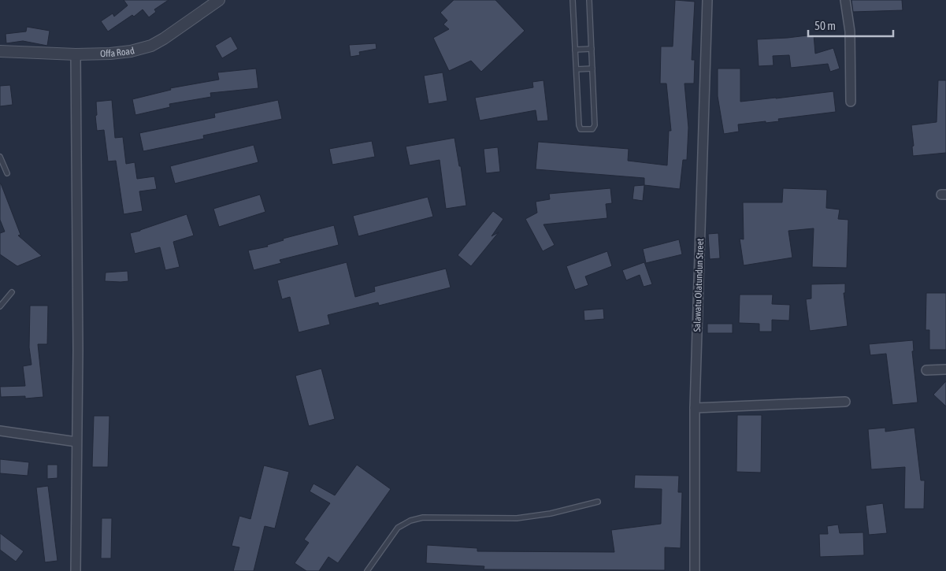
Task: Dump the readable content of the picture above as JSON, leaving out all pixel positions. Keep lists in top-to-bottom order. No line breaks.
{"streets":{"street":["Offa Road","Salawatu Olatundun Street"]},"scale_bar":"50 m"}
